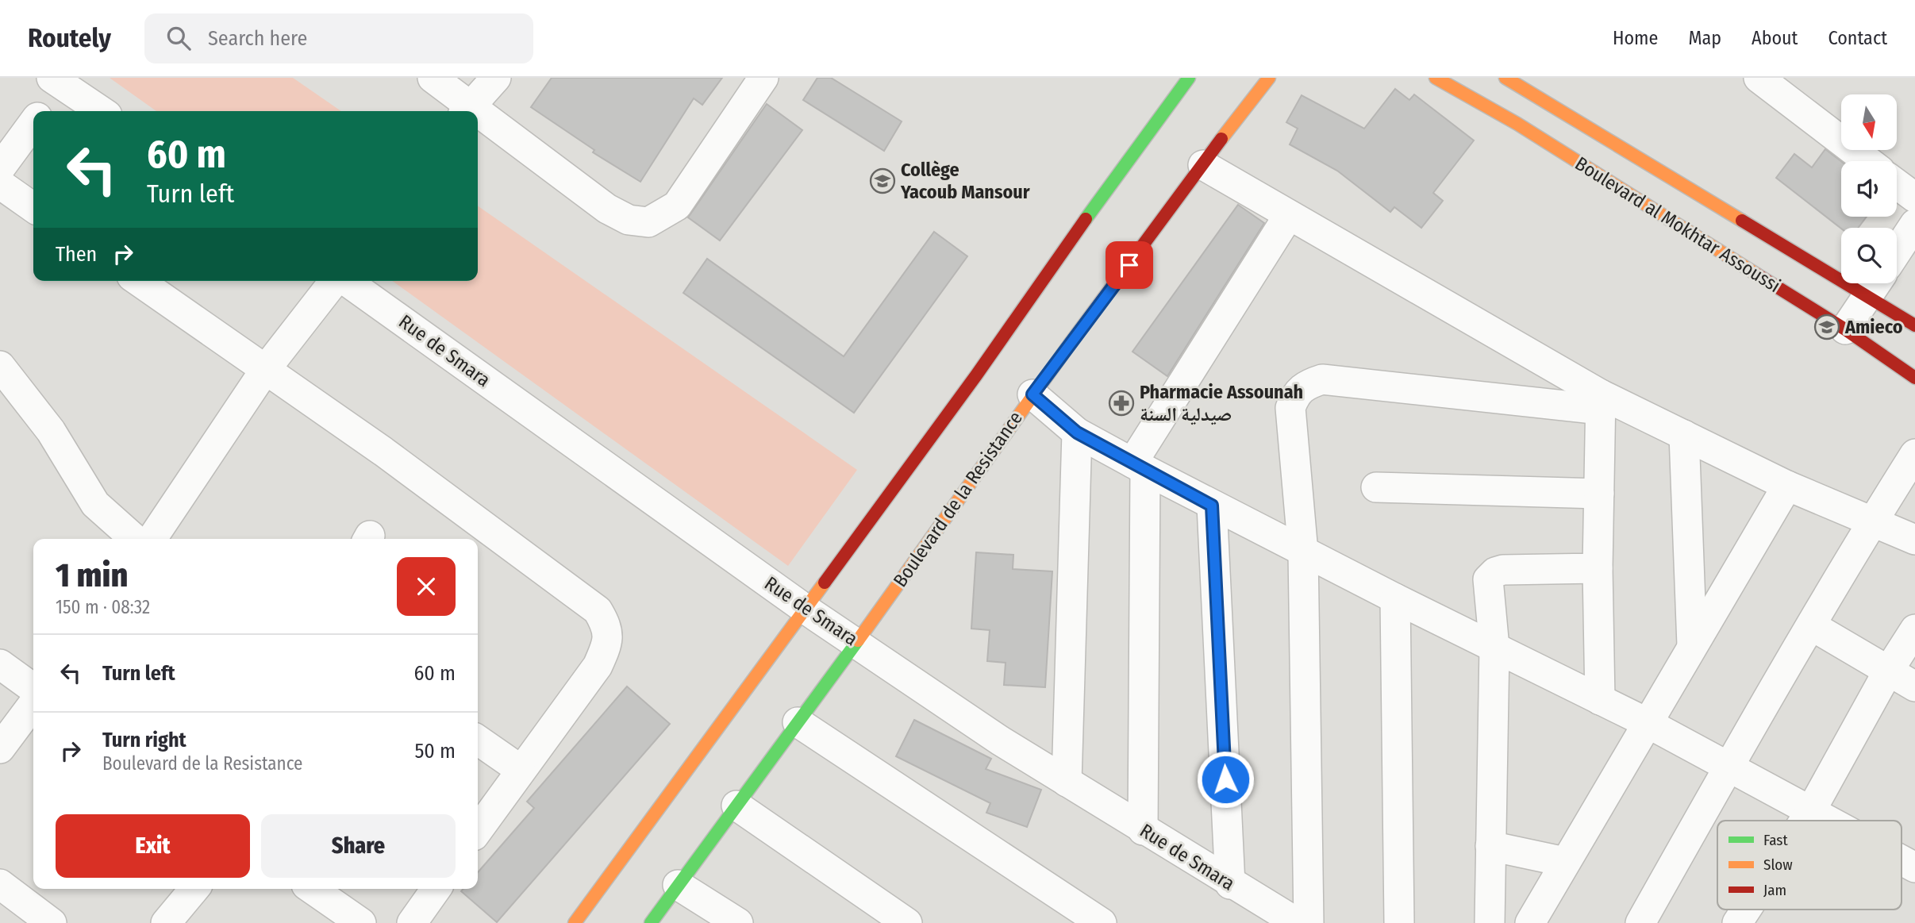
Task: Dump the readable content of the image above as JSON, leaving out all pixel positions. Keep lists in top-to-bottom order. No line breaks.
{"streets":{"main road":["Boulevard al Mokhtar Assoussi","Boulevard de la Resistance"],"street":["Rue de Smara"]},"crossings":[["Rue de Smara","Boulevard de la Resistance"]],"places":{"school or university":["Collège Yacoub Mansour","Amieco"],"pharmacy":["Pharmacie Assounah صيدلية السنة"]},"legend":["Fast","Slow","Jam"],"north":"bottom","page":{"header":"Routely","search":"Search here","nav":["Home","Map","About","Contact"],"turn":["60 m","Turn left"],"then":"Then","heading":["1 min","150 m · 08:32"],"list":[{"name":"Turn left","value":"60 m"},{"name":"Turn right","note":"Boulevard de la Resistance","value":"50 m"}],"buttons":["Exit","Share"]}}
